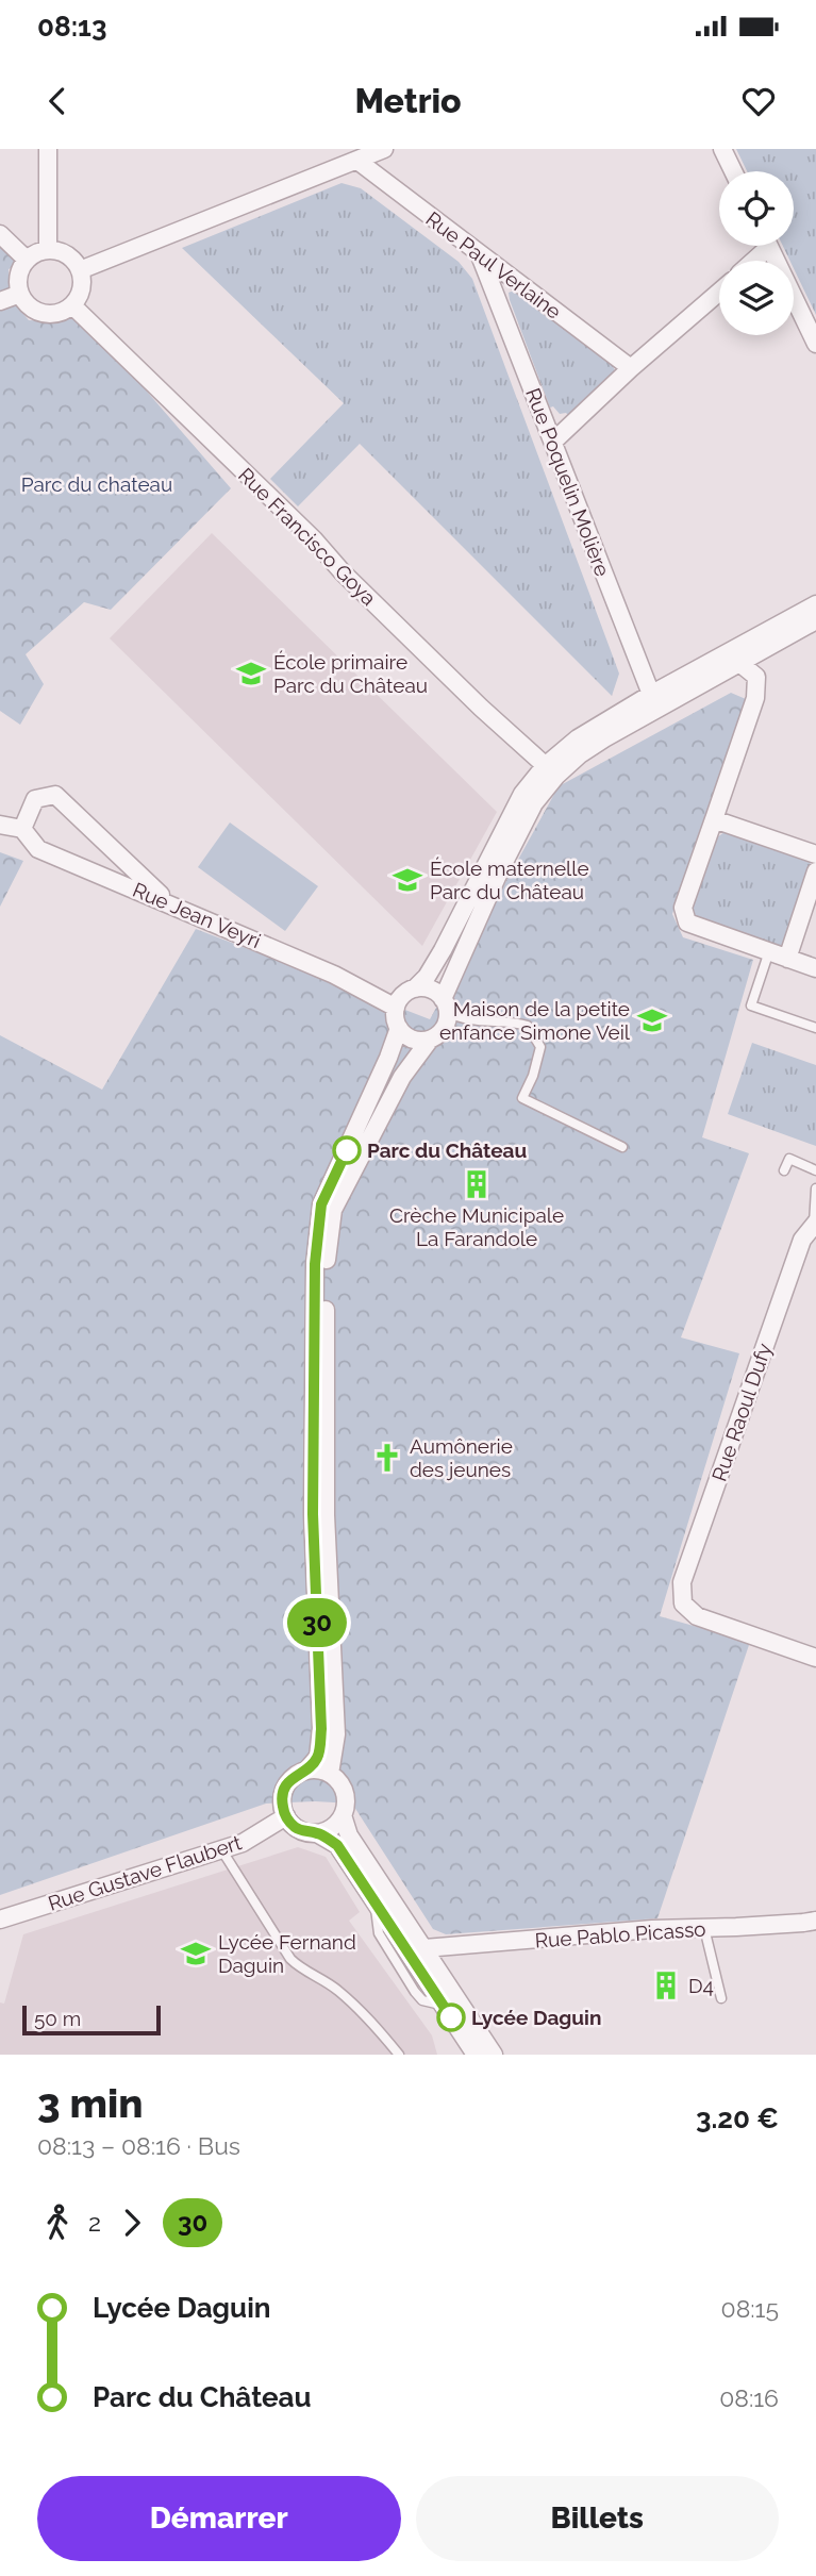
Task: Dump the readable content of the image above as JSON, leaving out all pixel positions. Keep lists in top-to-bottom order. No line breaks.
{"streets":{"street":["Rue Paul Verlaine","Rue Poquelin Molière","Rue Francisco Goya","Rue Jean Veyri","Rue Raoul Dufy","Rue Gustave Flaubert","Rue Pablo Picasso"]},"crossings":[["Rue Paul Verlaine","Rue Poquelin Molière"]],"parks":["Parc du chateau"],"places":{"school or university":["École primaire Parc du Château","École maternelle Parc du Château","Maison de la petite enfance Simone Veil","Lycée Fernand Daguin"],"other":["Parc du Château","Lycée Daguin"],"building":["Crèche Municipale La Farandole","D4"],"church":["Aumônerie des jeunes"]},"lines":["bus line 30"],"scale_bar":"50 m","page":{"status":"08:13","header":"Metrio","on_map":"30","scale":"50 m","heading":["3 min","08:13 – 08:16 · Bus","3.20 €"],"legs":["2","30"],"list":[{"name":"Lycée Daguin","value":"08:15"},{"name":"Parc du Château","value":"08:16"}],"buttons":["Démarrer","Billets"]}}
